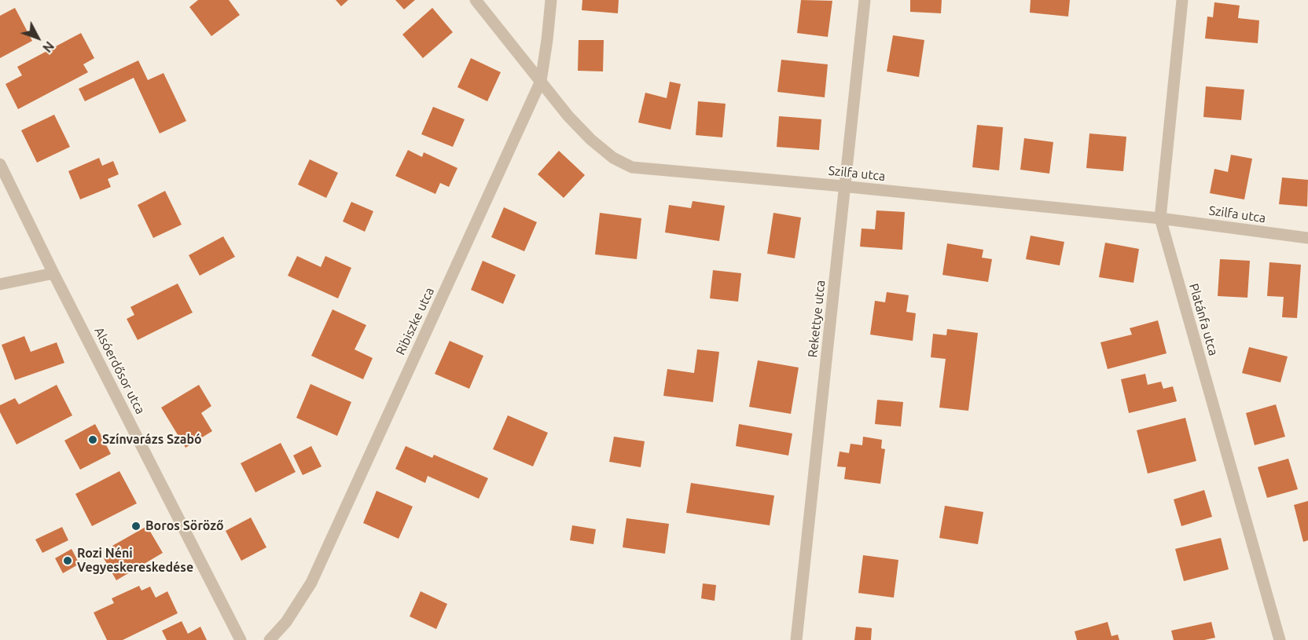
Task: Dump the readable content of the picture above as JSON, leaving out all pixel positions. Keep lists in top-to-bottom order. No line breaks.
{"streets":{"street":["Szilfa utca","Rekettye utca","Platánfa utca","Ribiszke utca","Alsóerdősor utca"]},"crossings":[["Szilfa utca","Rekettye utca"],["Szilfa utca","Platánfa utca"],["Szilfa utca","Ribiszke utca"]],"places":["Színvarázs Szabó","Boros Söröző","Rozi Néni Vegyeskereskedése"],"north":"bottom right"}
